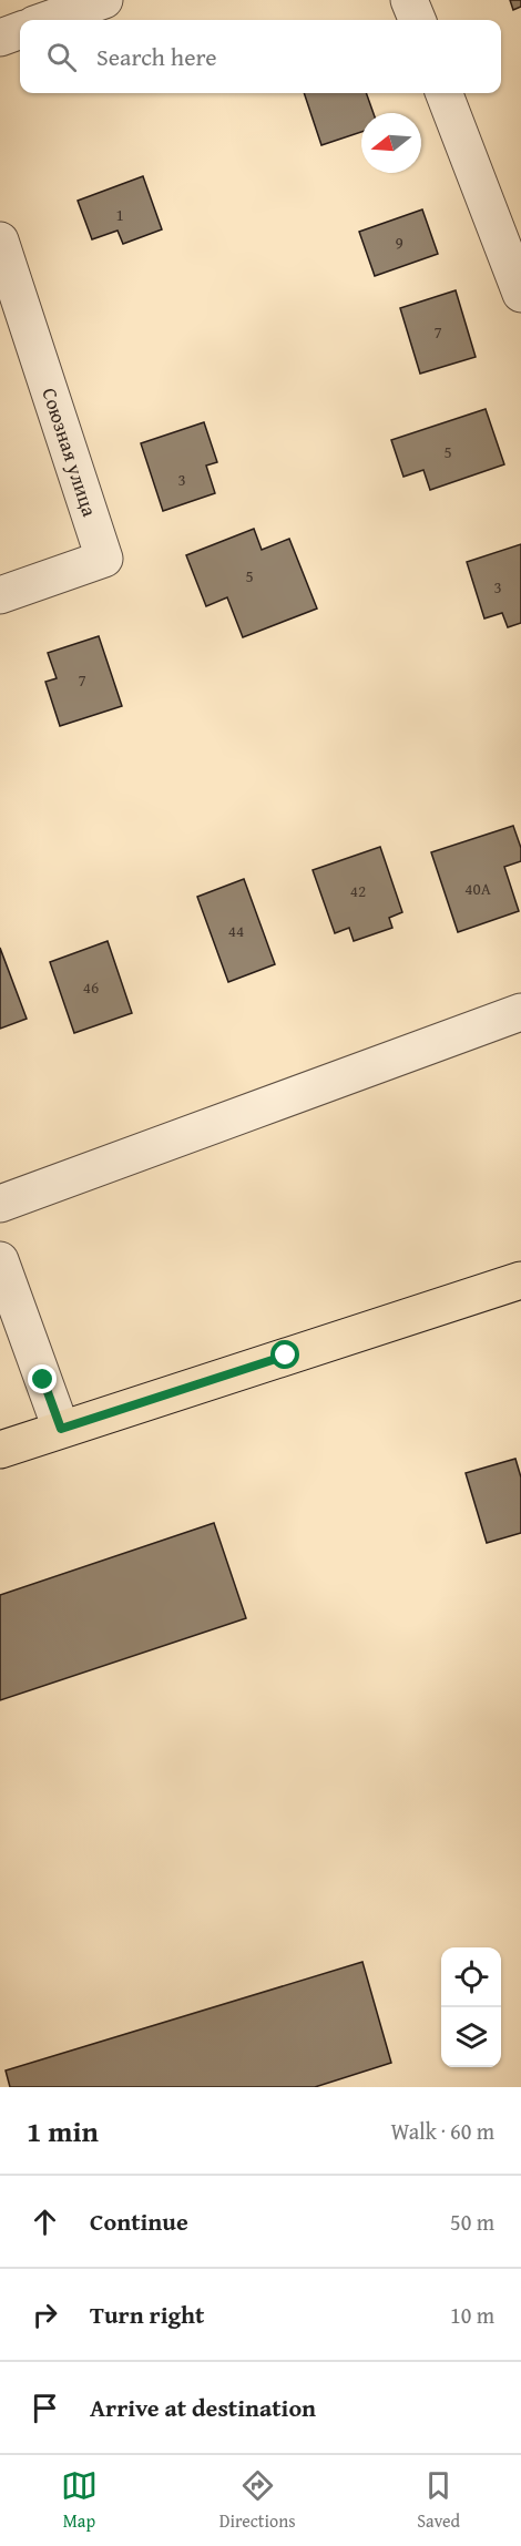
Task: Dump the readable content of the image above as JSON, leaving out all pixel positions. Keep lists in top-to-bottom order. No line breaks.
{"streets":{"street":["Союзная улица"]},"house_numbers":["1","9","7","5","3","5","3","7","40А","42","44","46"],"north":"left","page":{"search":"Search here","heading":["1 min","Walk · 60 m"],"list":[["Continue","50 m"],["Turn right","10 m"],"Arrive at destination"],"nav":["Map","Directions","Saved"]}}
